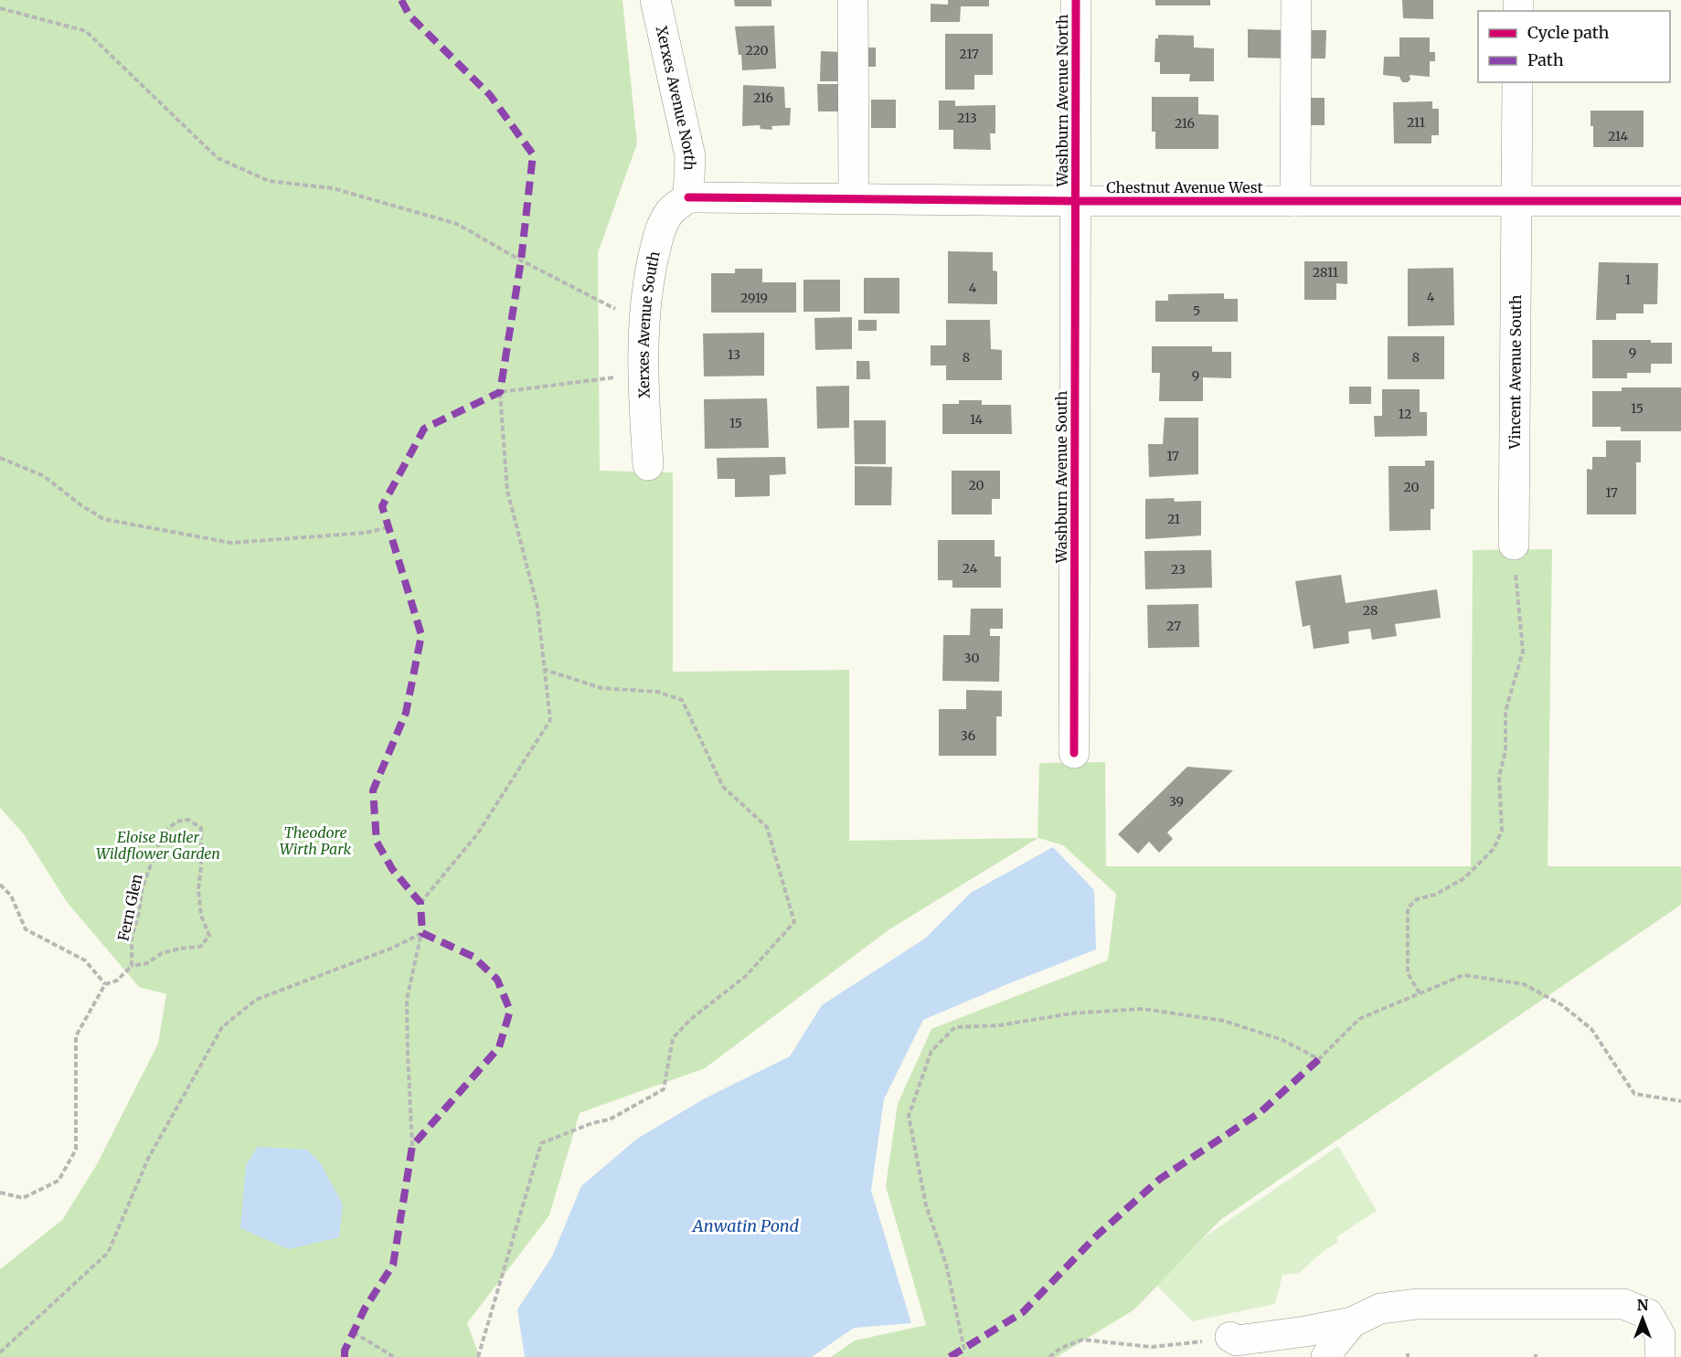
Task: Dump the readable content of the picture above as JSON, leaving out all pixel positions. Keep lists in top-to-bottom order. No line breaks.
{"streets":{"street":["Xerxes Avenue North","Washburn Avenue North","Chestnut Avenue West","Xerxes Avenue South","Vincent Avenue South","Washburn Avenue South"],"path":["Fern Glen"]},"crossings":[["Xerxes Avenue North","Chestnut Avenue West"],["Xerxes Avenue North","Xerxes Avenue South"],["Washburn Avenue North","Chestnut Avenue West"],["Washburn Avenue North","Washburn Avenue South"],["Chestnut Avenue West","Xerxes Avenue South"],["Chestnut Avenue West","Vincent Avenue South"],["Chestnut Avenue West","Washburn Avenue South"]],"water":["Anwatin Pond"],"parks":["Theodore Wirth Park","Eloise Butler Wildflower Garden"],"house_numbers":["220","217","216","213","211","216","214","2811","1","4","4","2919","5","9","13","8","8","9","15","12","14","15","17","20","20","17","21","24","23","28","27","30","36","39"],"legend":["Cycle path","Path"],"north":"top"}
